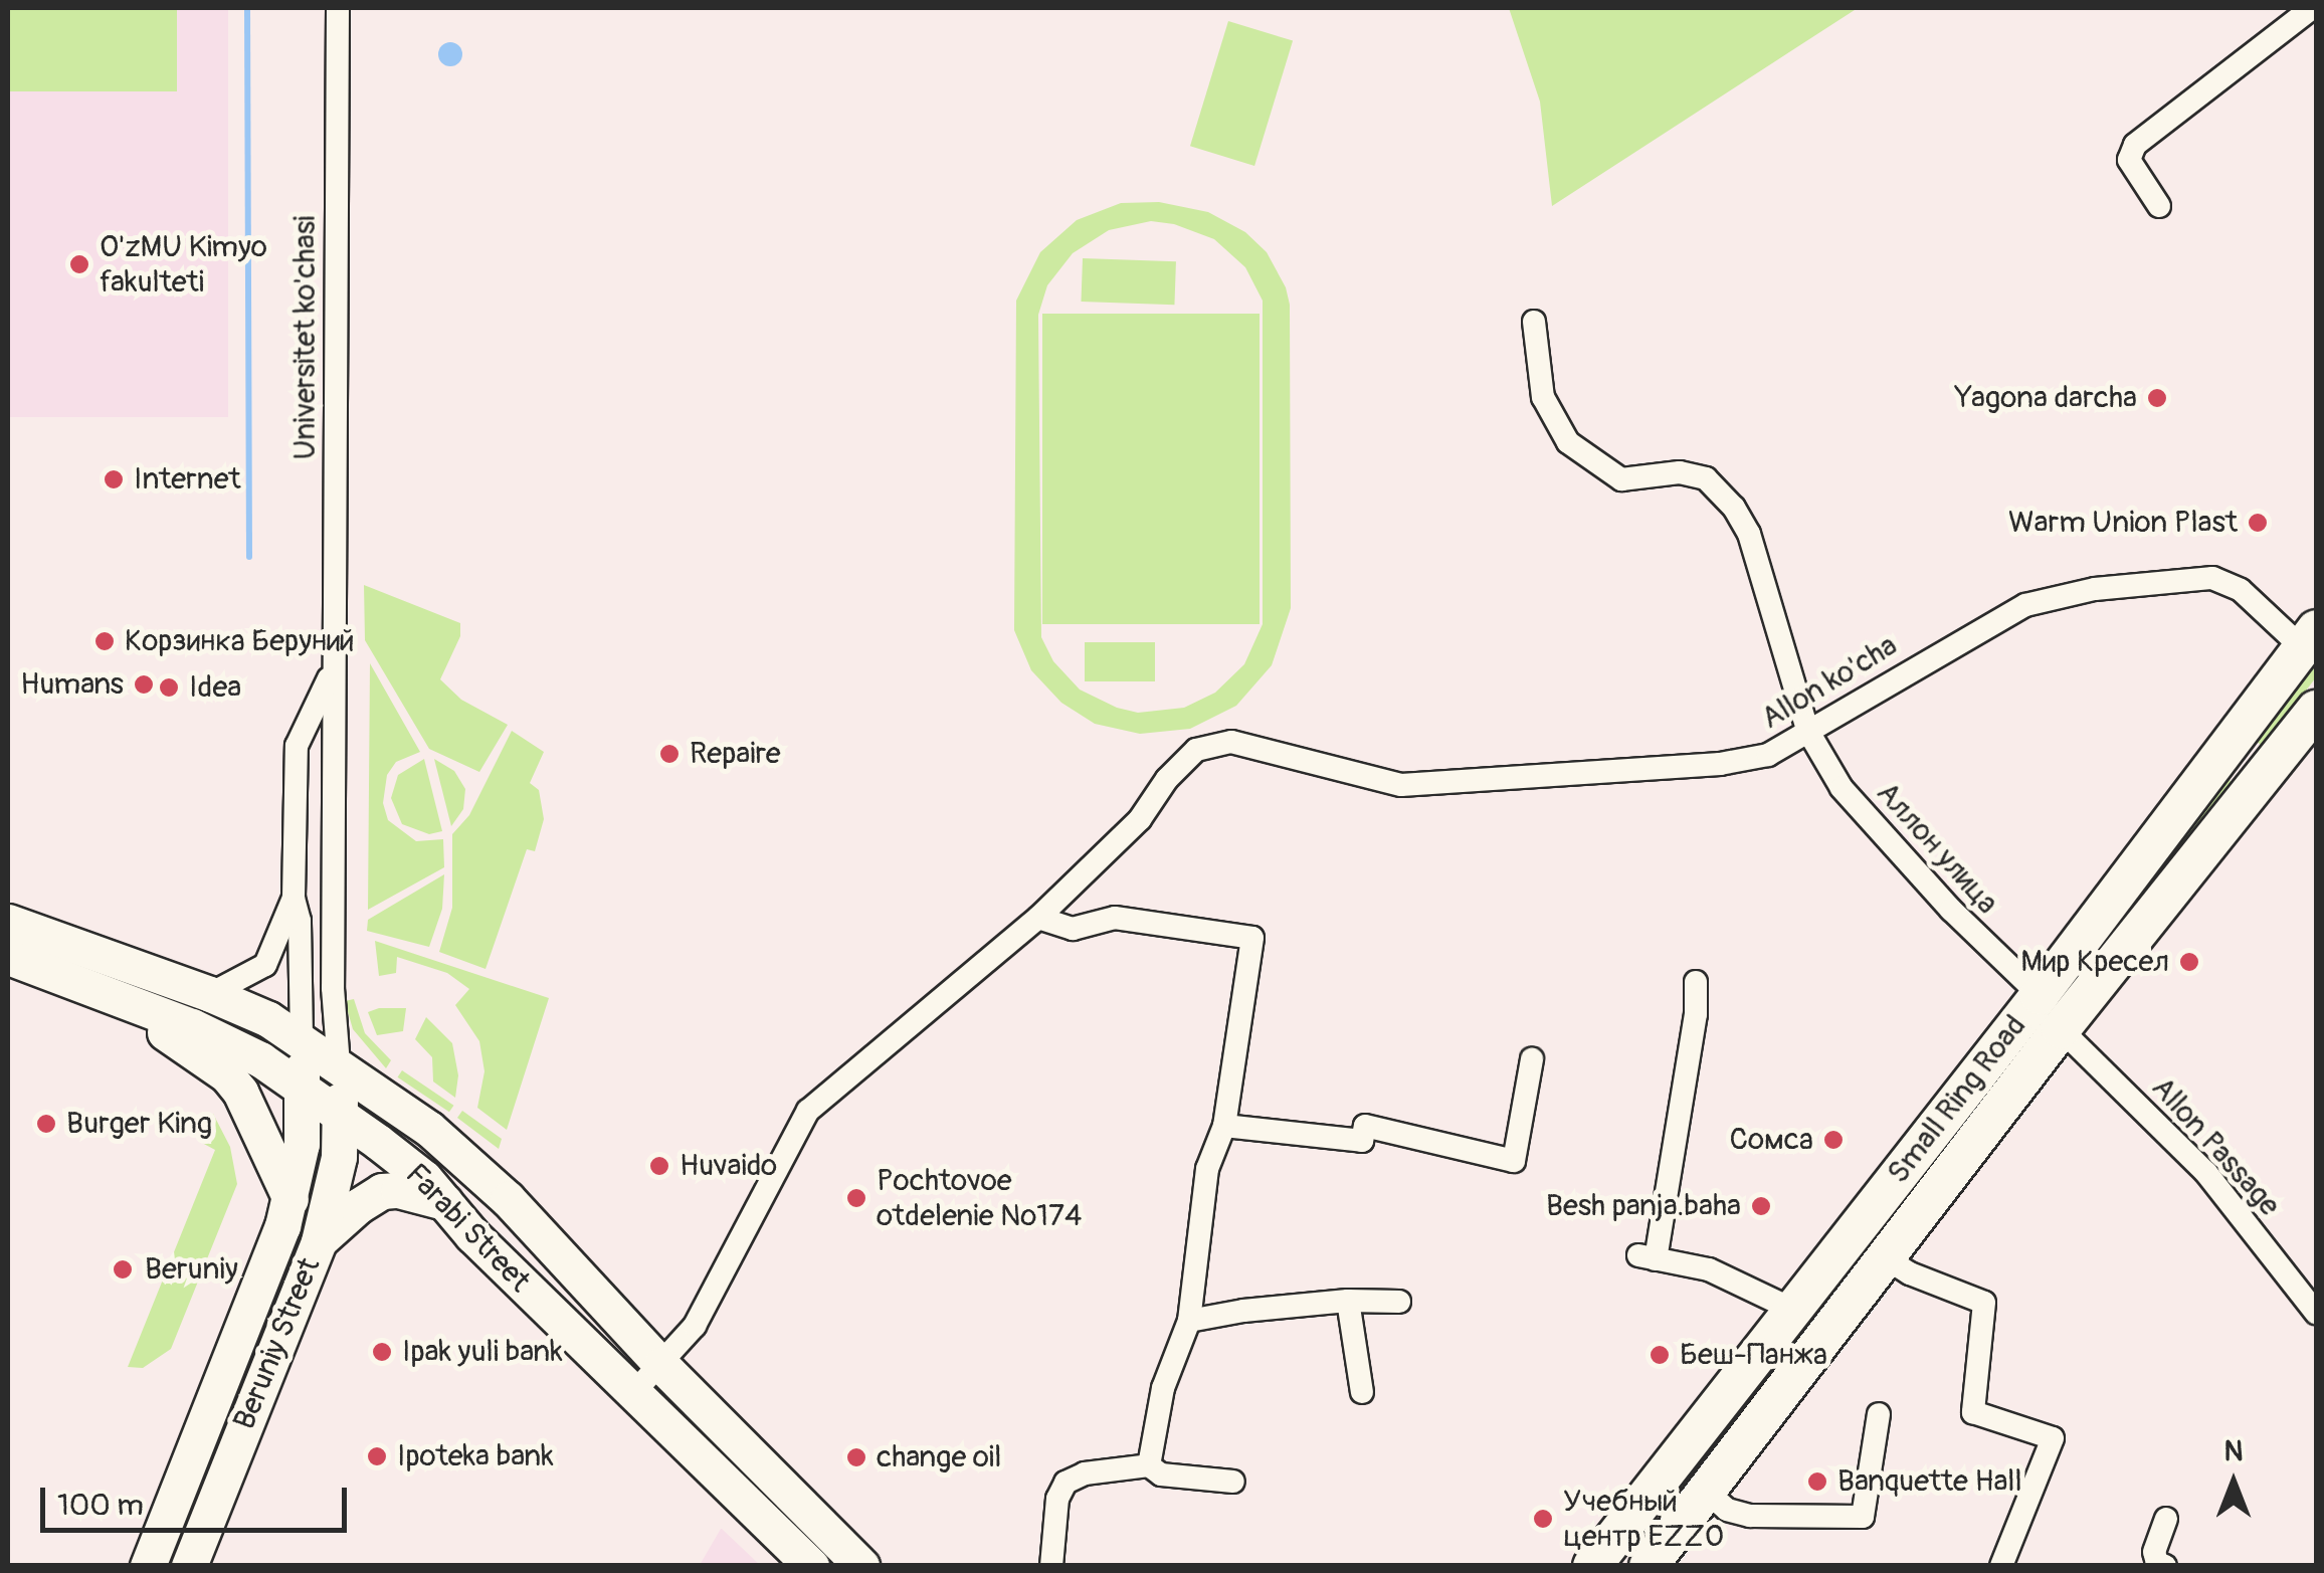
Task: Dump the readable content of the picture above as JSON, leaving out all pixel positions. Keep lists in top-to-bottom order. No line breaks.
{"streets":{"highway":["Small Ring Road"],"main road":["Farabi Street","Beruniy Street"],"street":["Universitet ko'chasi","Allon ko'cha","Аллон улица","Allon Passage"]},"crossings":[["Universitet ko'chasi","Beruniy Street"],["Allon ko'cha","Аллон улица"],["Allon ko'cha","Small Ring Road"],["Аллон улица","Small Ring Road"],["Small Ring Road","Allon Passage"],["Farabi Street","Beruniy Street"]],"places":["O'zMU Kimyo fakulteti","Yagona darcha","Internet","Warm Union Plast","Корзинка Беруний","Humans","Idea","Repaire","Мир Кресел","Burger King","Сомса","Huvaido","Pochtovoe otdelenie №174","Besh panja.baha","Beruniy","Ipak yuli bank","Беш-Панжа","Ipoteka bank","change oil","Banquette Hall","Учебный центр EZZO"],"scale_bar":"100 m","north":"top"}
